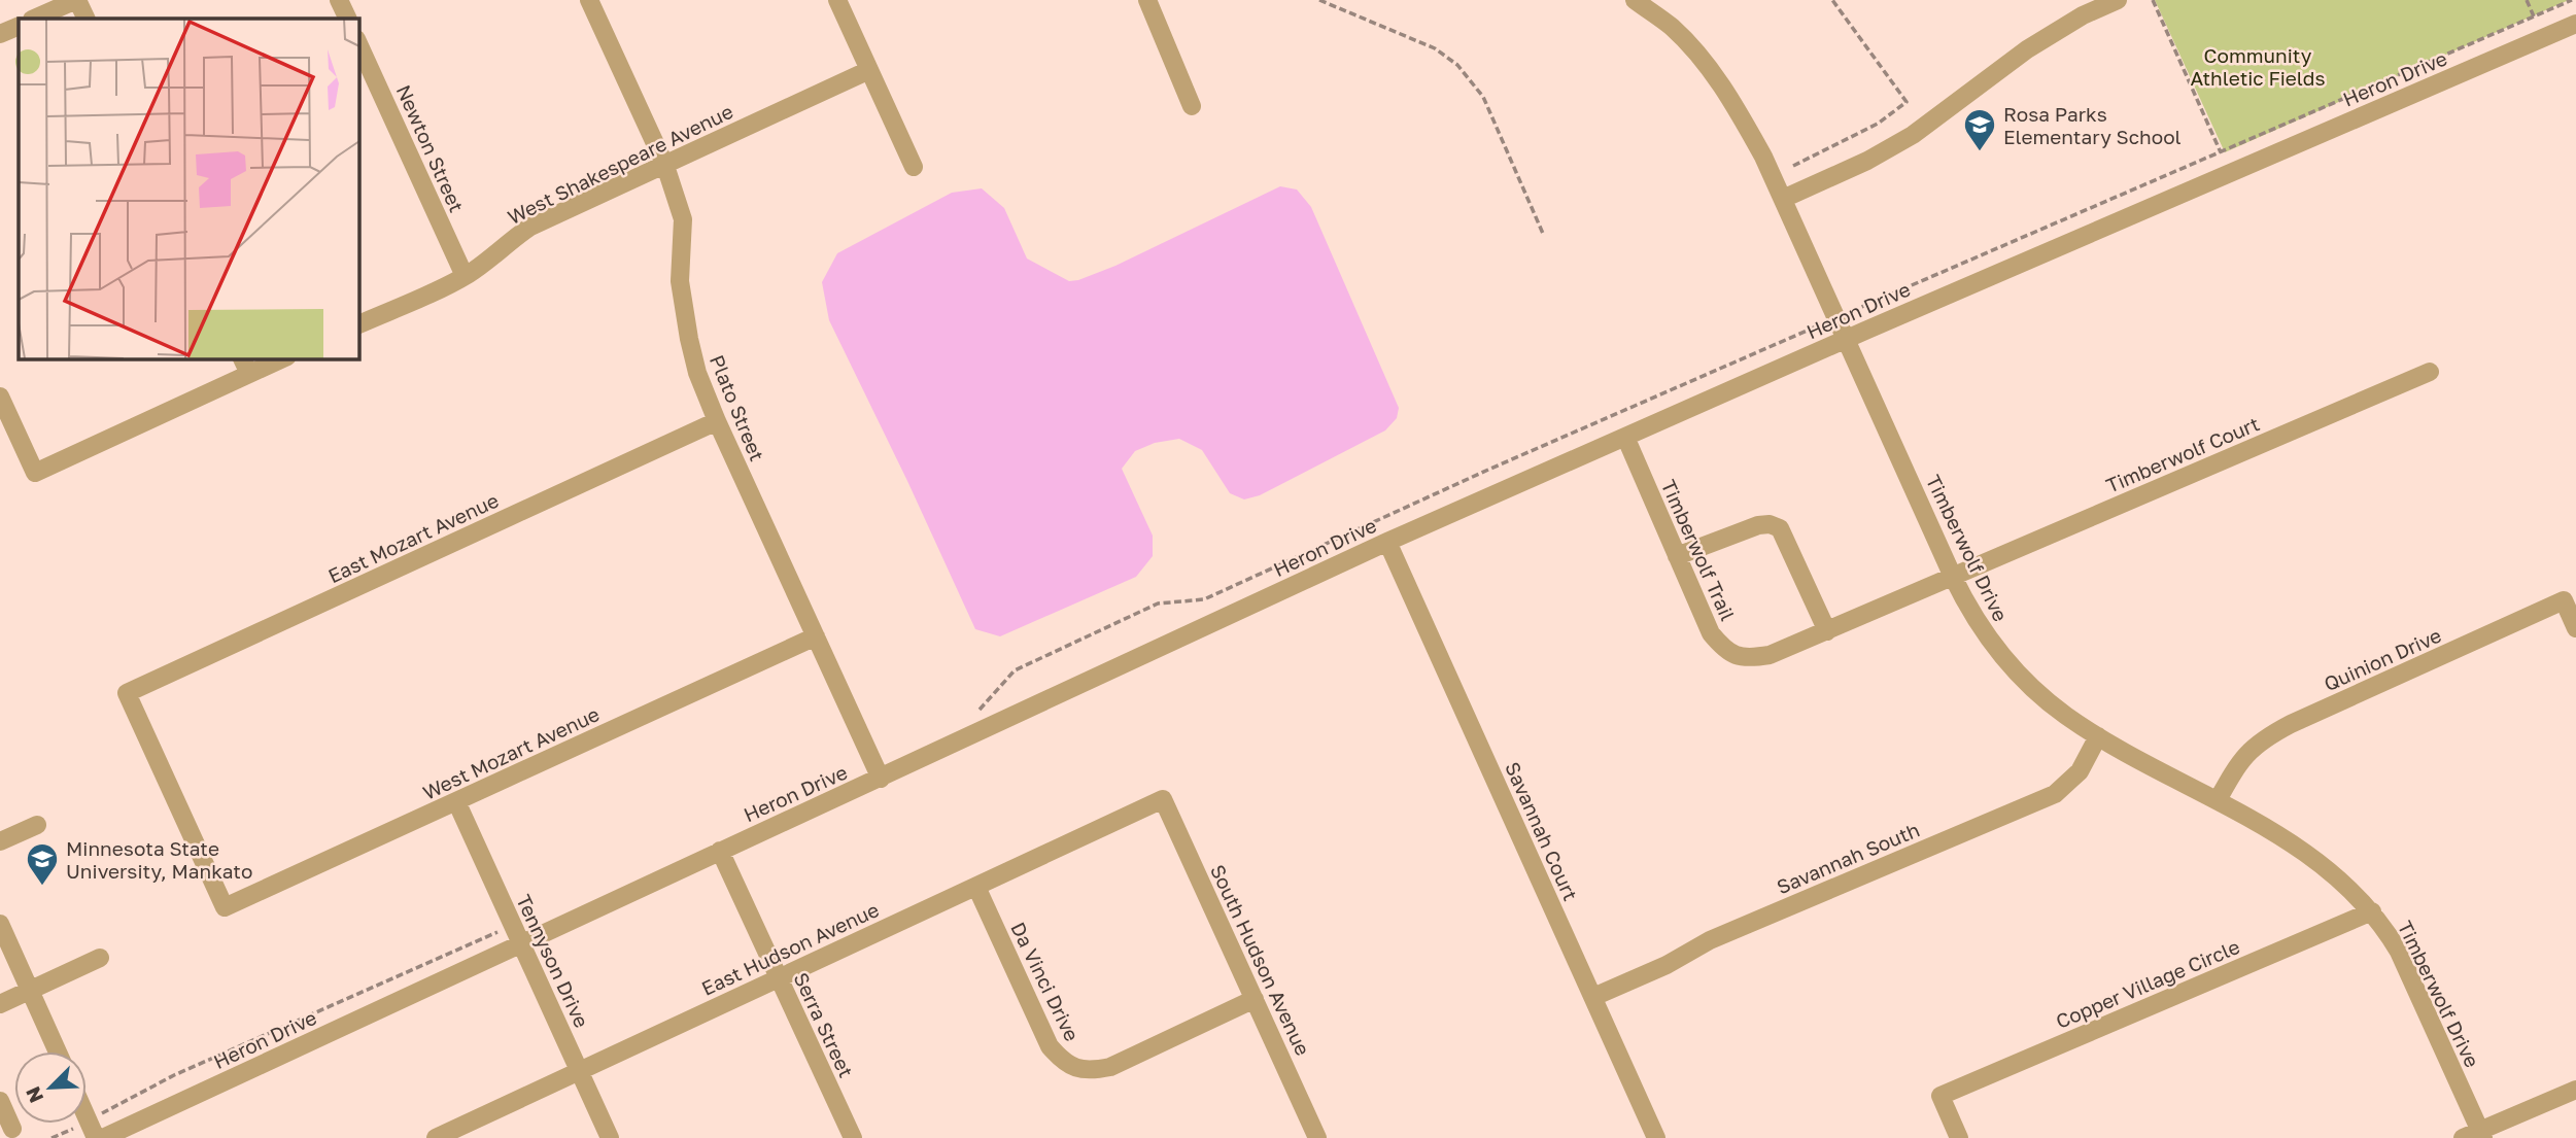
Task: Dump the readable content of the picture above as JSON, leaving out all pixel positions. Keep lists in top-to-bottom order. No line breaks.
{"streets":{"street":["Heron Drive","Newton Street","West Shakespeare Avenue","Plato Street","Timberwolf Court","East Mozart Avenue","Timberwolf Drive","Timberwolf Trail","Quinion Drive","West Mozart Avenue","Savannah Court","Savannah South","East Hudson Avenue","South Hudson Avenue","Tennyson Drive","Da Vinci Drive","Copper Village Circle","Serra Street"]},"crossings":[["Heron Drive","Plato Street"],["Heron Drive","Timberwolf Drive"],["Heron Drive","Timberwolf Trail"],["Heron Drive","Savannah Court"],["Heron Drive","Tennyson Drive"],["Heron Drive","Serra Street"],["Newton Street","West Shakespeare Avenue"],["West Shakespeare Avenue","Plato Street"],["Plato Street","East Mozart Avenue"],["Plato Street","West Mozart Avenue"],["Timberwolf Court","Timberwolf Drive"],["Timberwolf Court","Timberwolf Trail"],["East Mozart Avenue","West Mozart Avenue"],["Timberwolf Drive","Timberwolf Trail"],["Timberwolf Drive","Quinion Drive"],["Timberwolf Drive","Savannah South"],["Timberwolf Drive","Copper Village Circle"],["West Mozart Avenue","Tennyson Drive"],["Savannah Court","Savannah South"],["East Hudson Avenue","South Hudson Avenue"],["East Hudson Avenue","Tennyson Drive"],["East Hudson Avenue","Da Vinci Drive"],["East Hudson Avenue","Serra Street"],["South Hudson Avenue","Da Vinci Drive"]],"parks":["Community Athletic Fields"],"places":{"school or university":["Rosa Parks Elementary School","Minnesota State University, Mankato"]},"north":"bottom left"}
